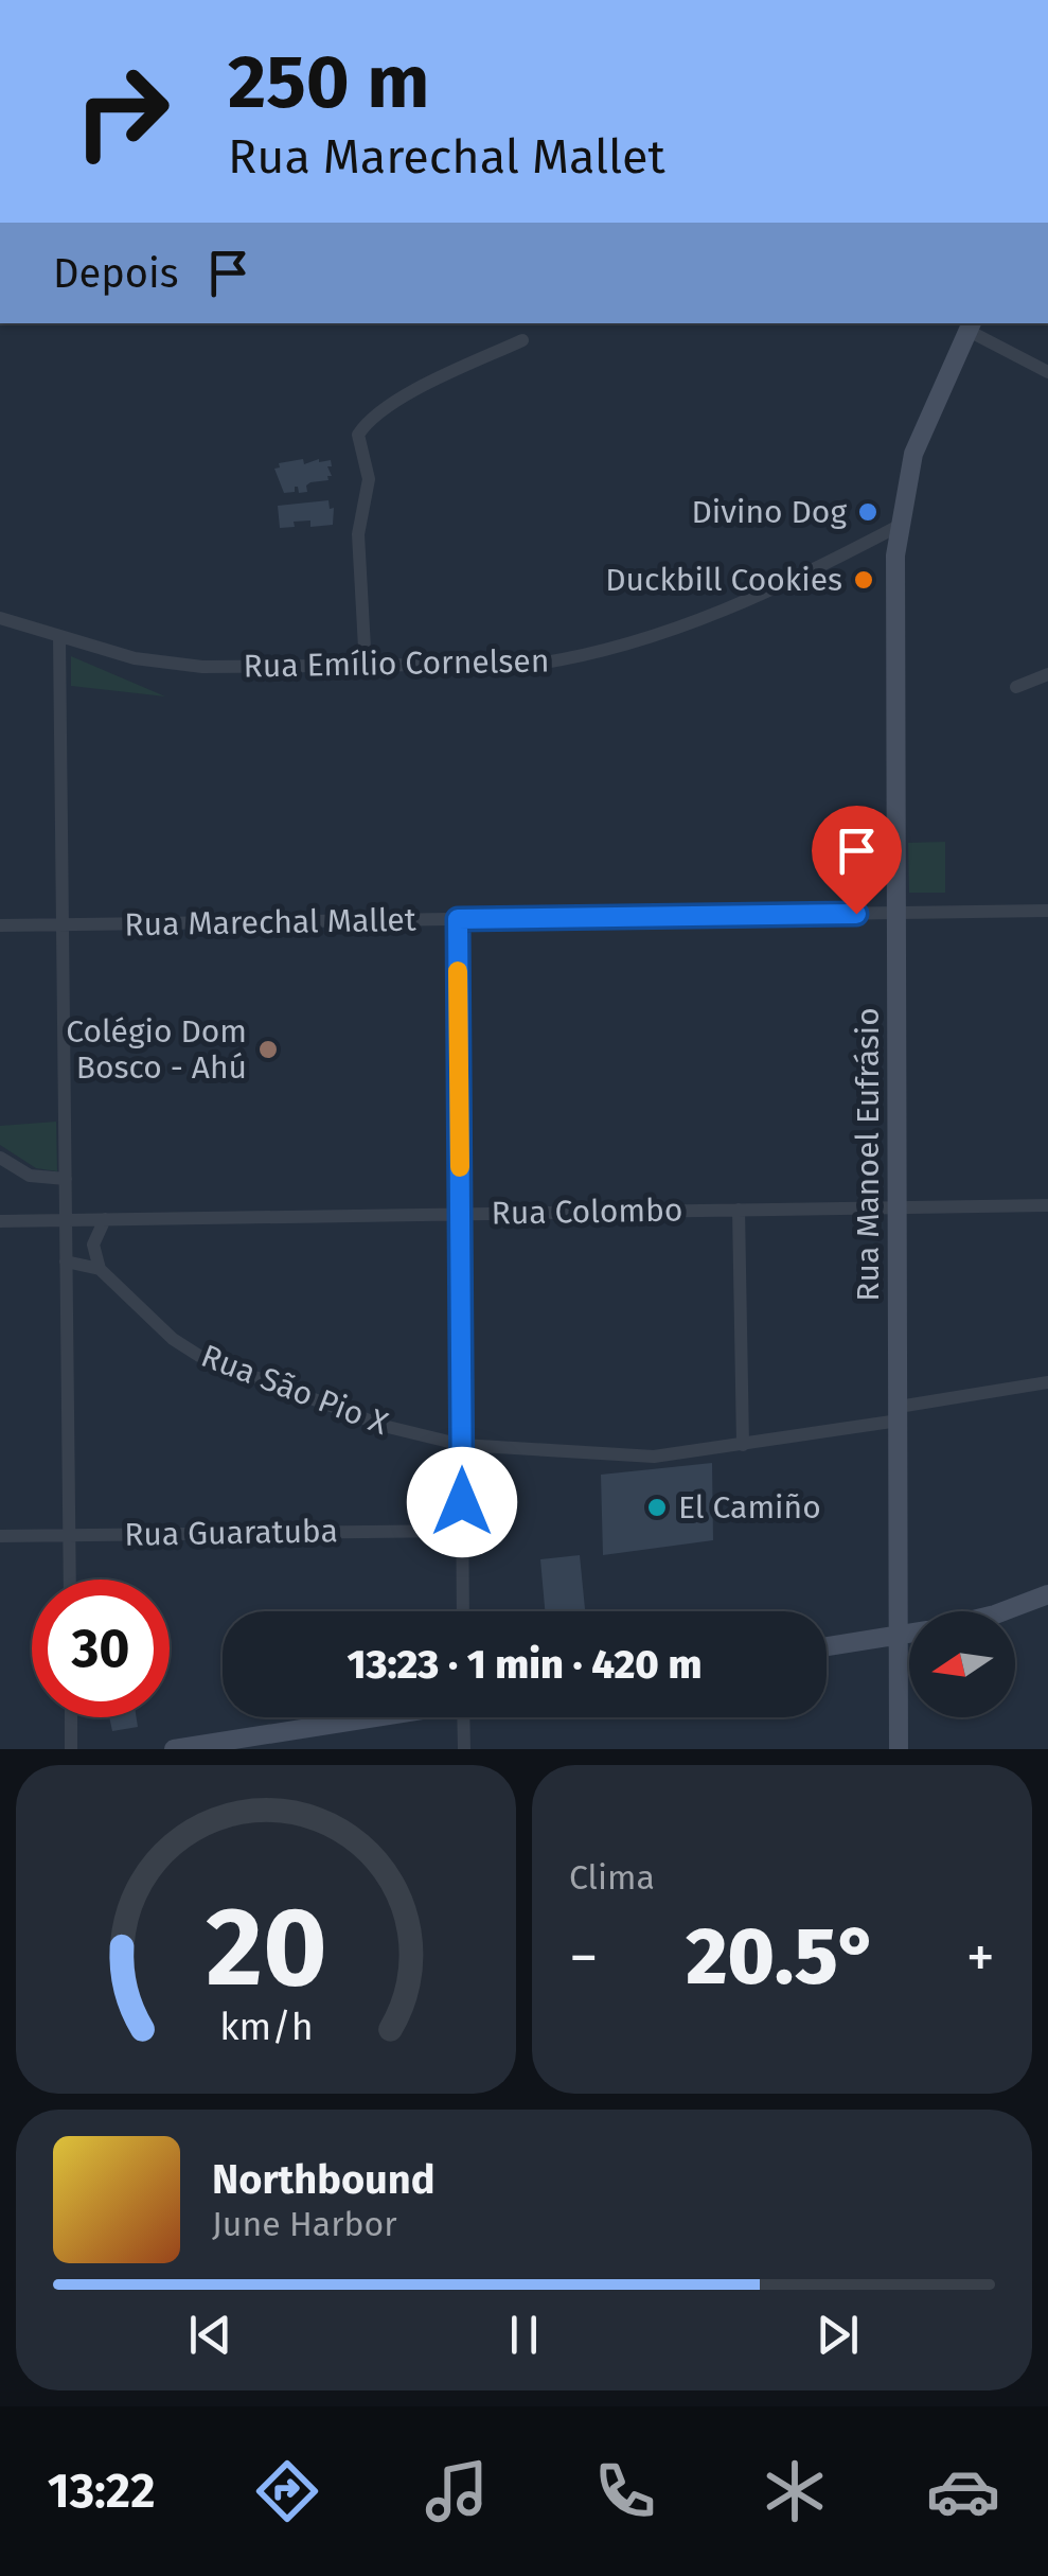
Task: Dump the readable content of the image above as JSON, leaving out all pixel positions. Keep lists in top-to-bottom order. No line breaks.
{"streets":{"street":["Rua Emílio Cornelsen","Rua Marechal Mallet","Rua Manoel Eufrásio","Rua Colombo","Rua São Pio X","Rua Guaratuba"]},"crossings":[["Rua Emílio Cornelsen","Rua Manoel Eufrásio"],["Rua Marechal Mallet","Rua Manoel Eufrásio"],["Rua Manoel Eufrásio","Rua Colombo"],["Rua Manoel Eufrásio","Rua São Pio X"]],"places":["Divino Dog","Duckbill Cookies","Colégio Dom Bosco - Ahú","El Camiño"],"north":"left","page":{"turn":["250 m","Rua Marechal Mallet"],"then":"Depois","limit":"30","trip":"13:23 · 1 min · 420 m","tile":"Clima","heat":["−","20.5°","+"],"song":["Northbound","June Harbor"],"tabs":"13:22","gauge":["20","km/h"]}}
